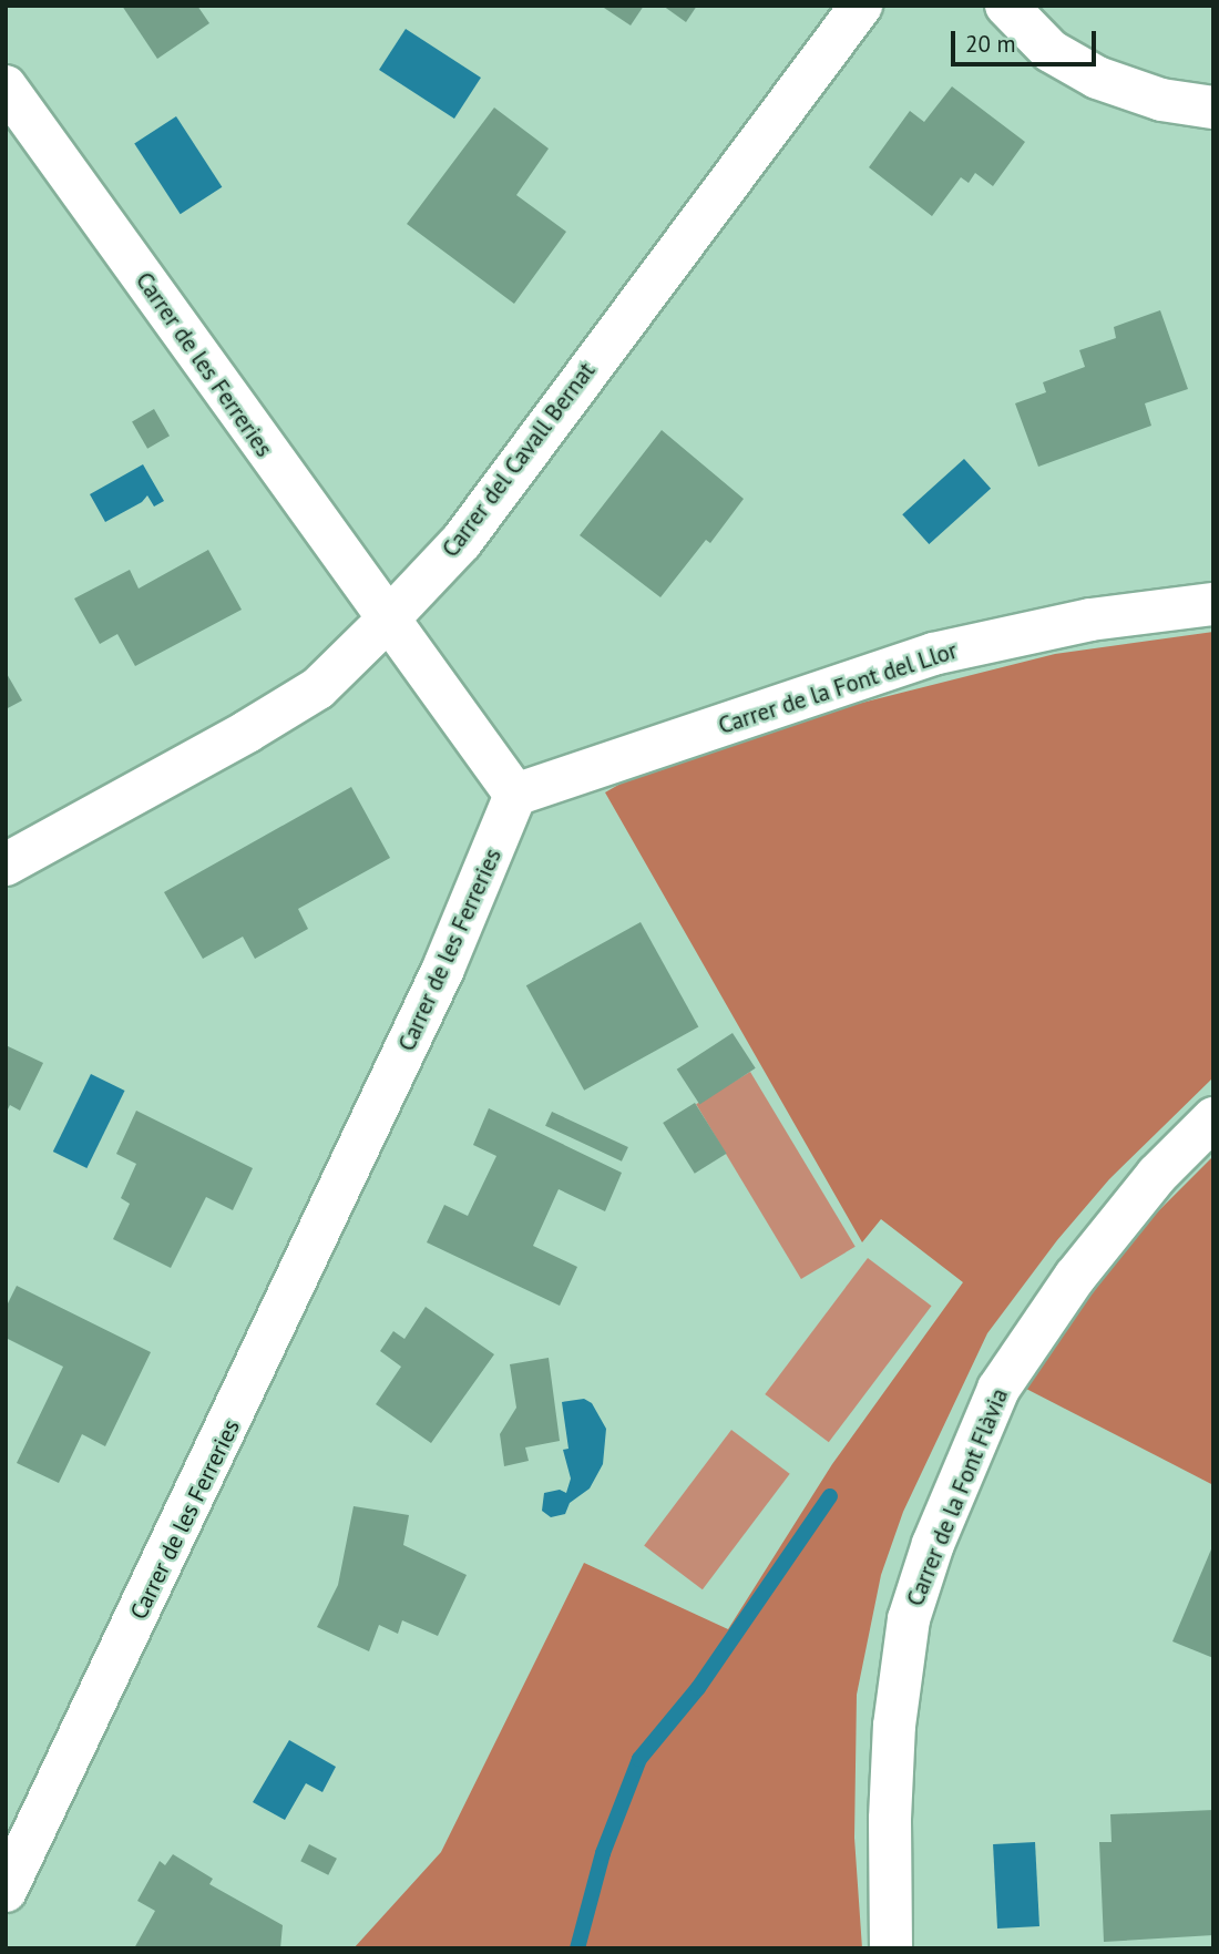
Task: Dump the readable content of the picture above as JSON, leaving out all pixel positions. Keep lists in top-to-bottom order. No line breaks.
{"streets":{"street":["Carrer de les Ferreries","Carrer del Cavall Bernat","Carrer de la Font del Llor","Carrer de la Font Flàvia"]},"crossings":[["Carrer de les Ferreries","Carrer del Cavall Bernat"],["Carrer de les Ferreries","Carrer de la Font del Llor"]],"scale_bar":"20 m"}
